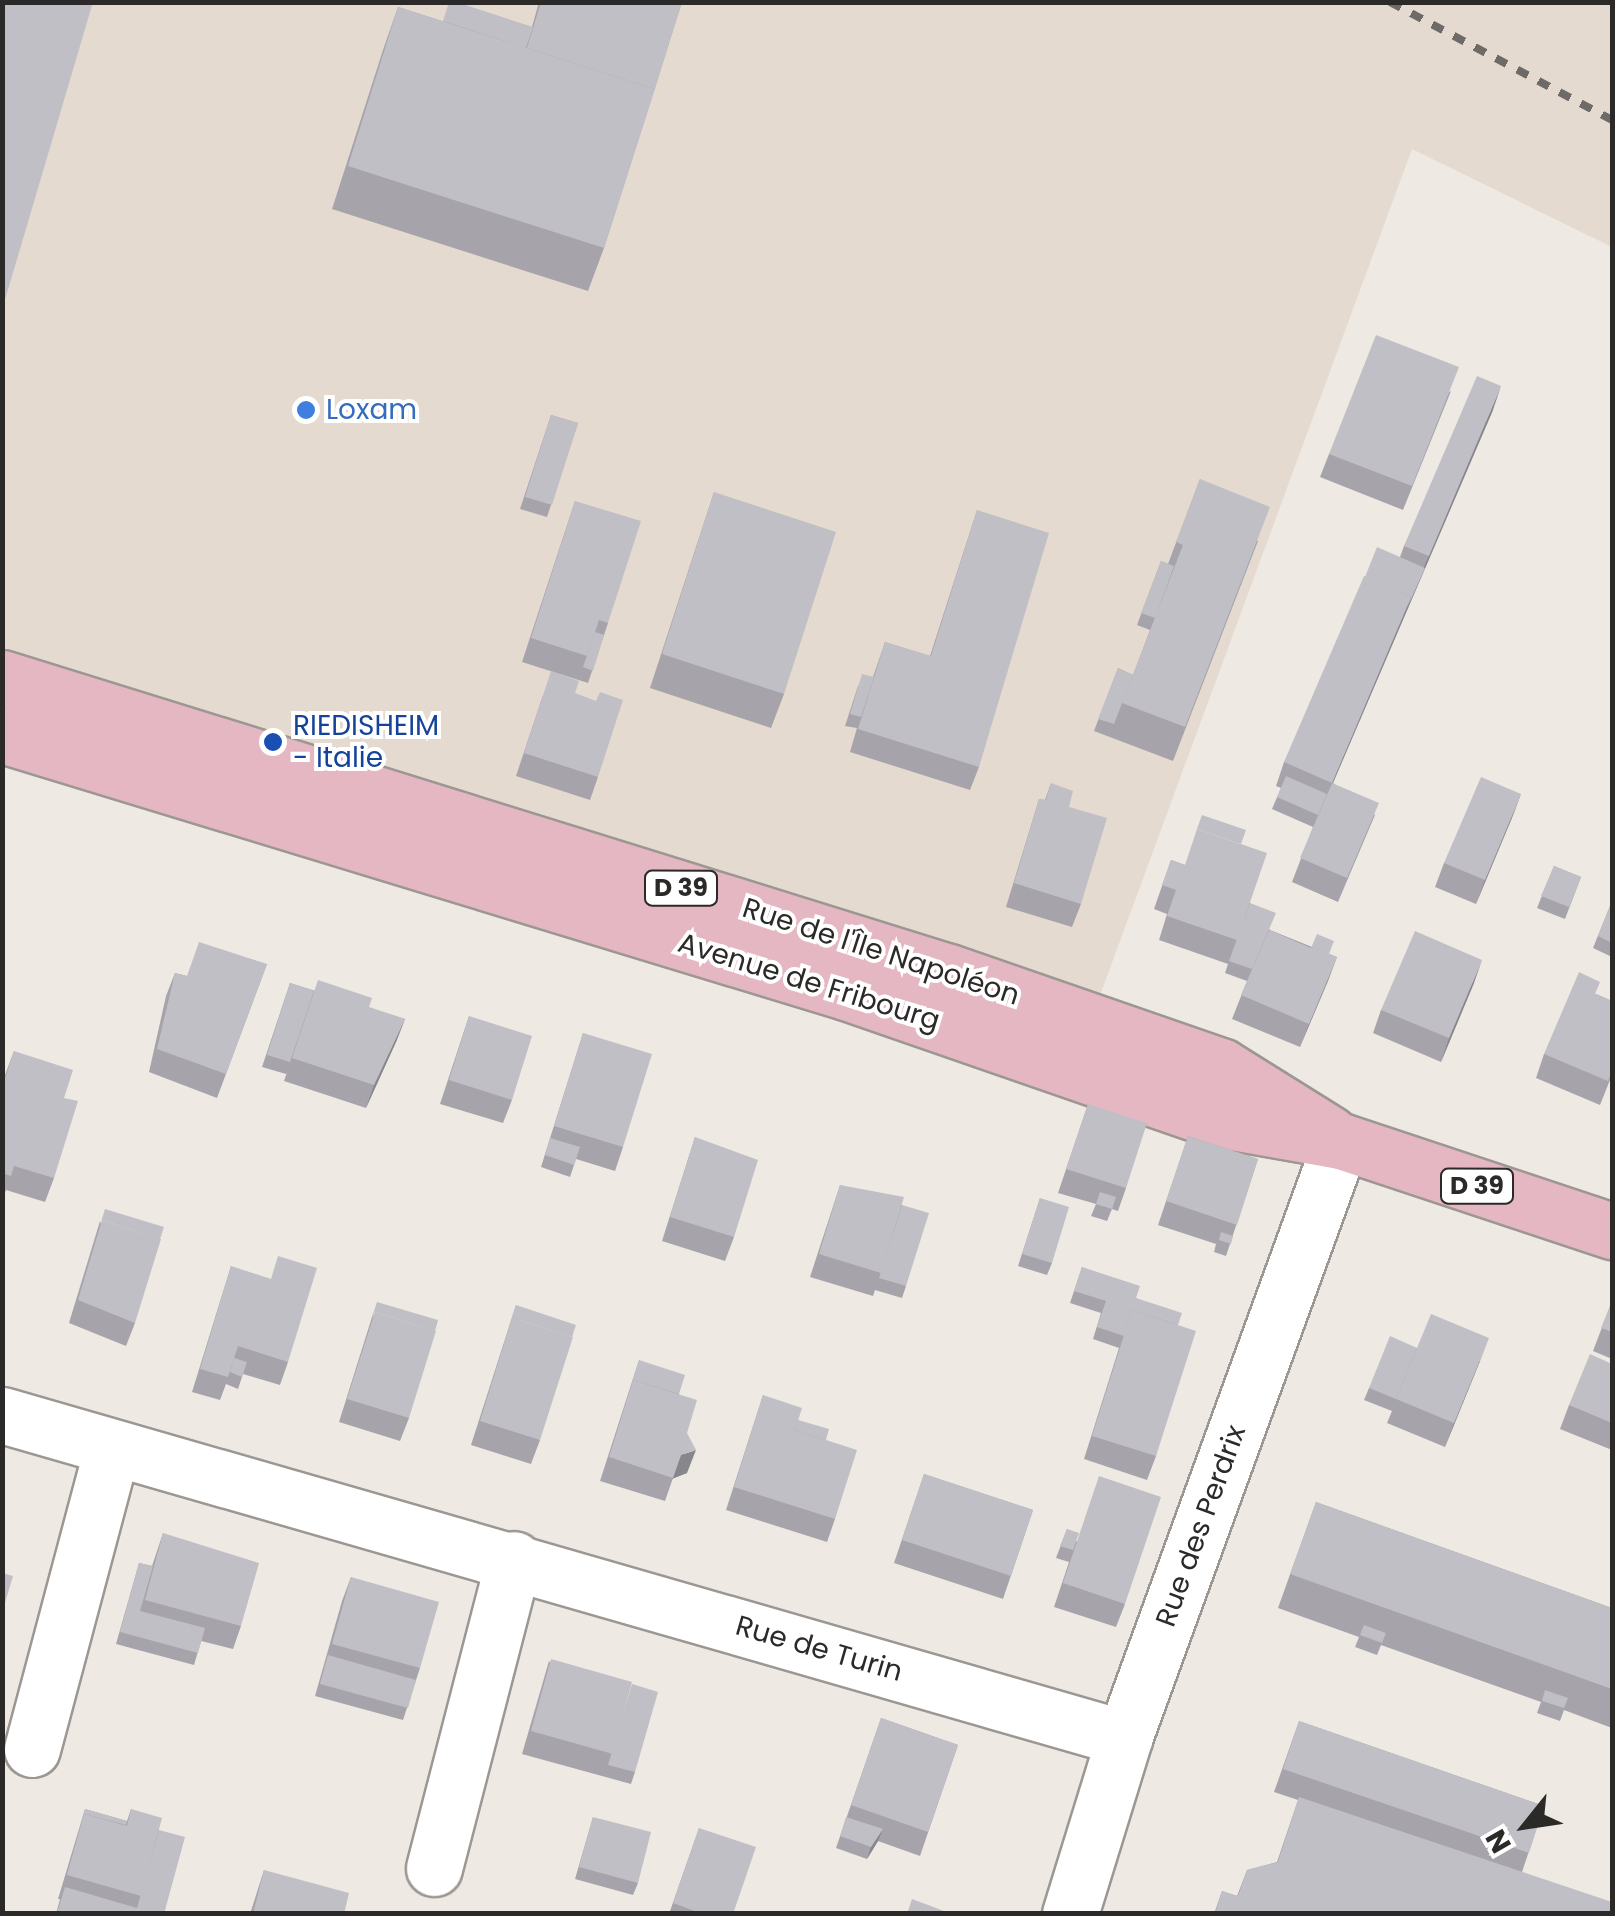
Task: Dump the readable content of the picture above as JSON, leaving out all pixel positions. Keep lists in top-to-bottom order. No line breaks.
{"streets":{"main road":["D 39","Rue de l'Île Napoléon","Avenue de Fribourg"],"street":["Rue des Perdrix","Rue de Turin"]},"crossings":[["Rue de l'Île Napoléon","Avenue de Fribourg"],["Rue de l'Île Napoléon","Rue des Perdrix"],["Avenue de Fribourg","Rue des Perdrix"],["Rue des Perdrix","Rue de Turin"]],"places":["Loxam","RIEDISHEIM - Italie"],"north":"bottom left"}
